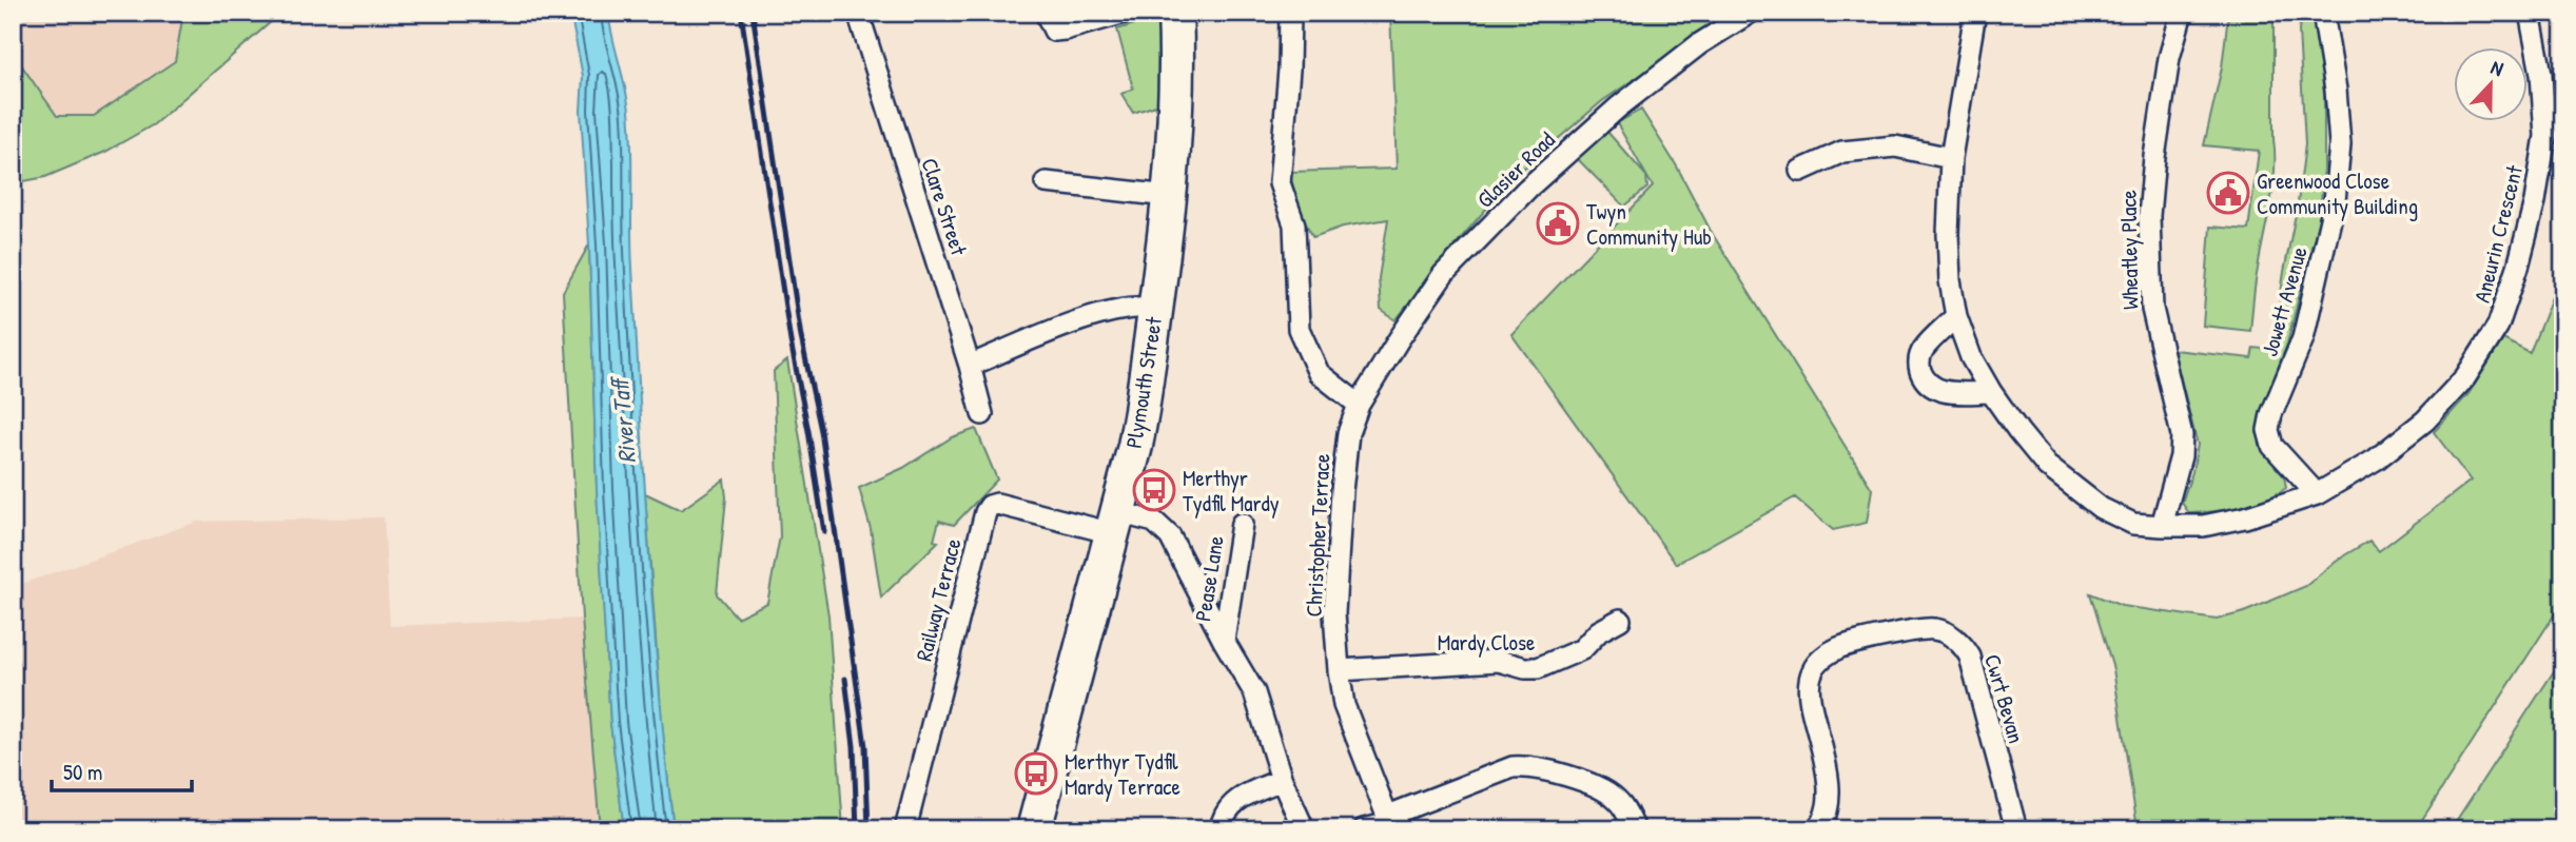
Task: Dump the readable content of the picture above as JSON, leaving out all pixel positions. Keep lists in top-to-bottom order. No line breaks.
{"streets":{"main road":["Plymouth Street"],"street":["Glasier Road","Clare Street","Aneurin Crescent","Wheatley Place","Jowett Avenue","Christopher Terrace","Pease Lane","Railway Terrace","Mardy Close","Cwrt Bevan"]},"crossings":[["Glasier Road","Christopher Terrace"],["Aneurin Crescent","Wheatley Place"],["Aneurin Crescent","Jowett Avenue"],["Plymouth Street","Railway Terrace"],["Christopher Terrace","Mardy Close"]],"water":["River Taff"],"places":{"public building":["Greenwood Close Community Building","Twyn Community Hub"],"bus stop":["Merthyr Tydfil Mardy","Merthyr Tydfil Mardy Terrace"]},"scale_bar":"50 m","north":"top"}
